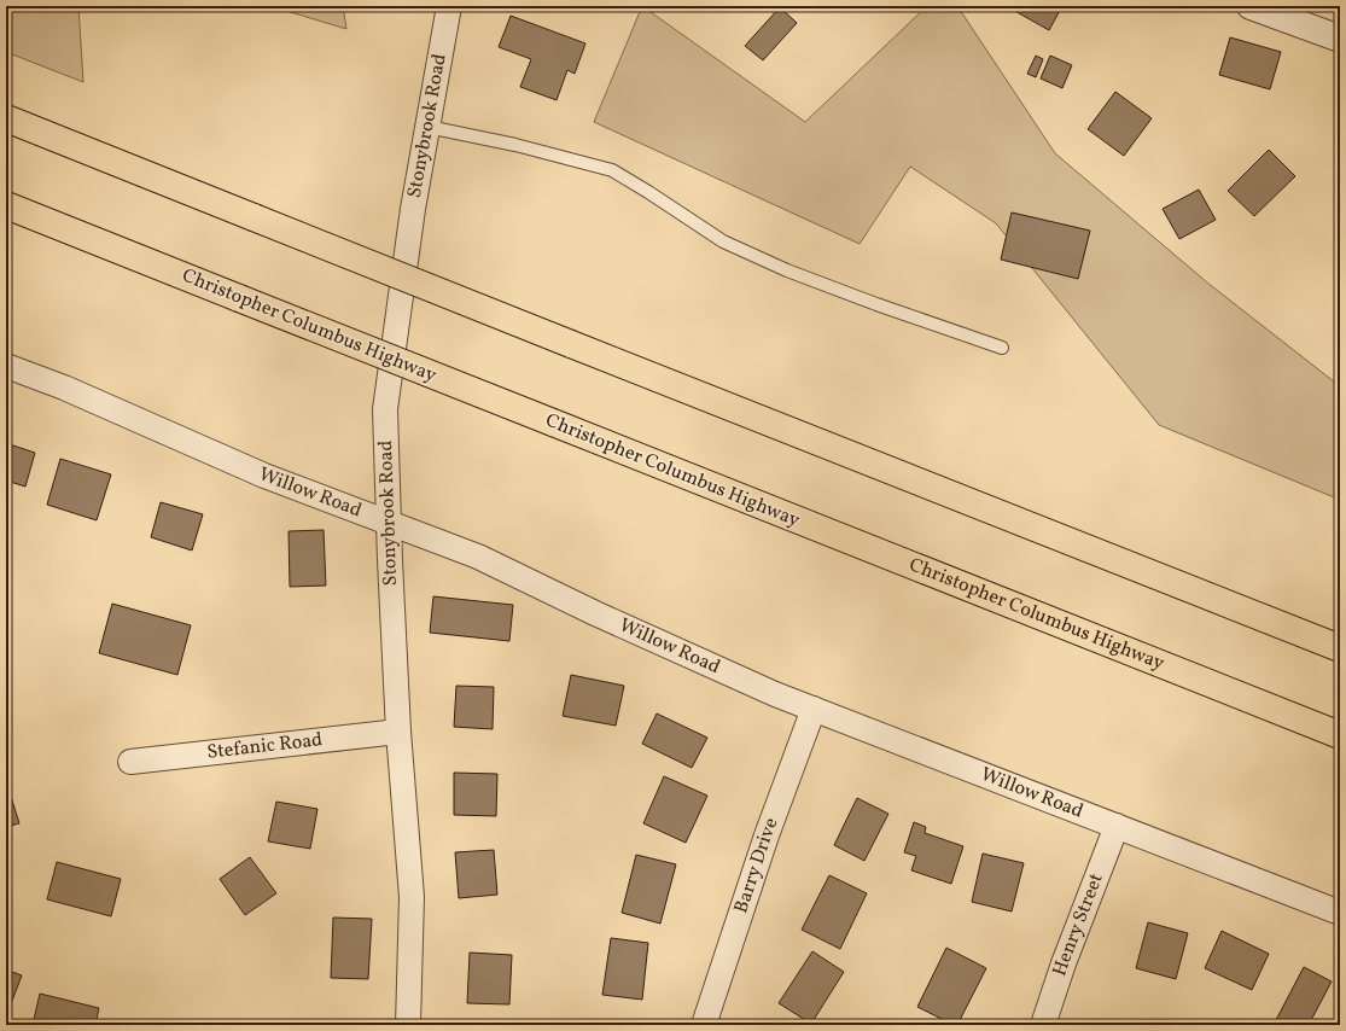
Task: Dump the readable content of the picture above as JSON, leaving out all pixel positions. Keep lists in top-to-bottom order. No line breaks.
{"streets":{"highway":["Christopher Columbus Highway"],"street":["Stonybrook Road","Willow Road","Stefanic Road","Barry Drive","Henry Street"]},"crossings":[["Stonybrook Road","Willow Road"],["Stonybrook Road","Stefanic Road"],["Willow Road","Barry Drive"],["Willow Road","Henry Street"]]}
